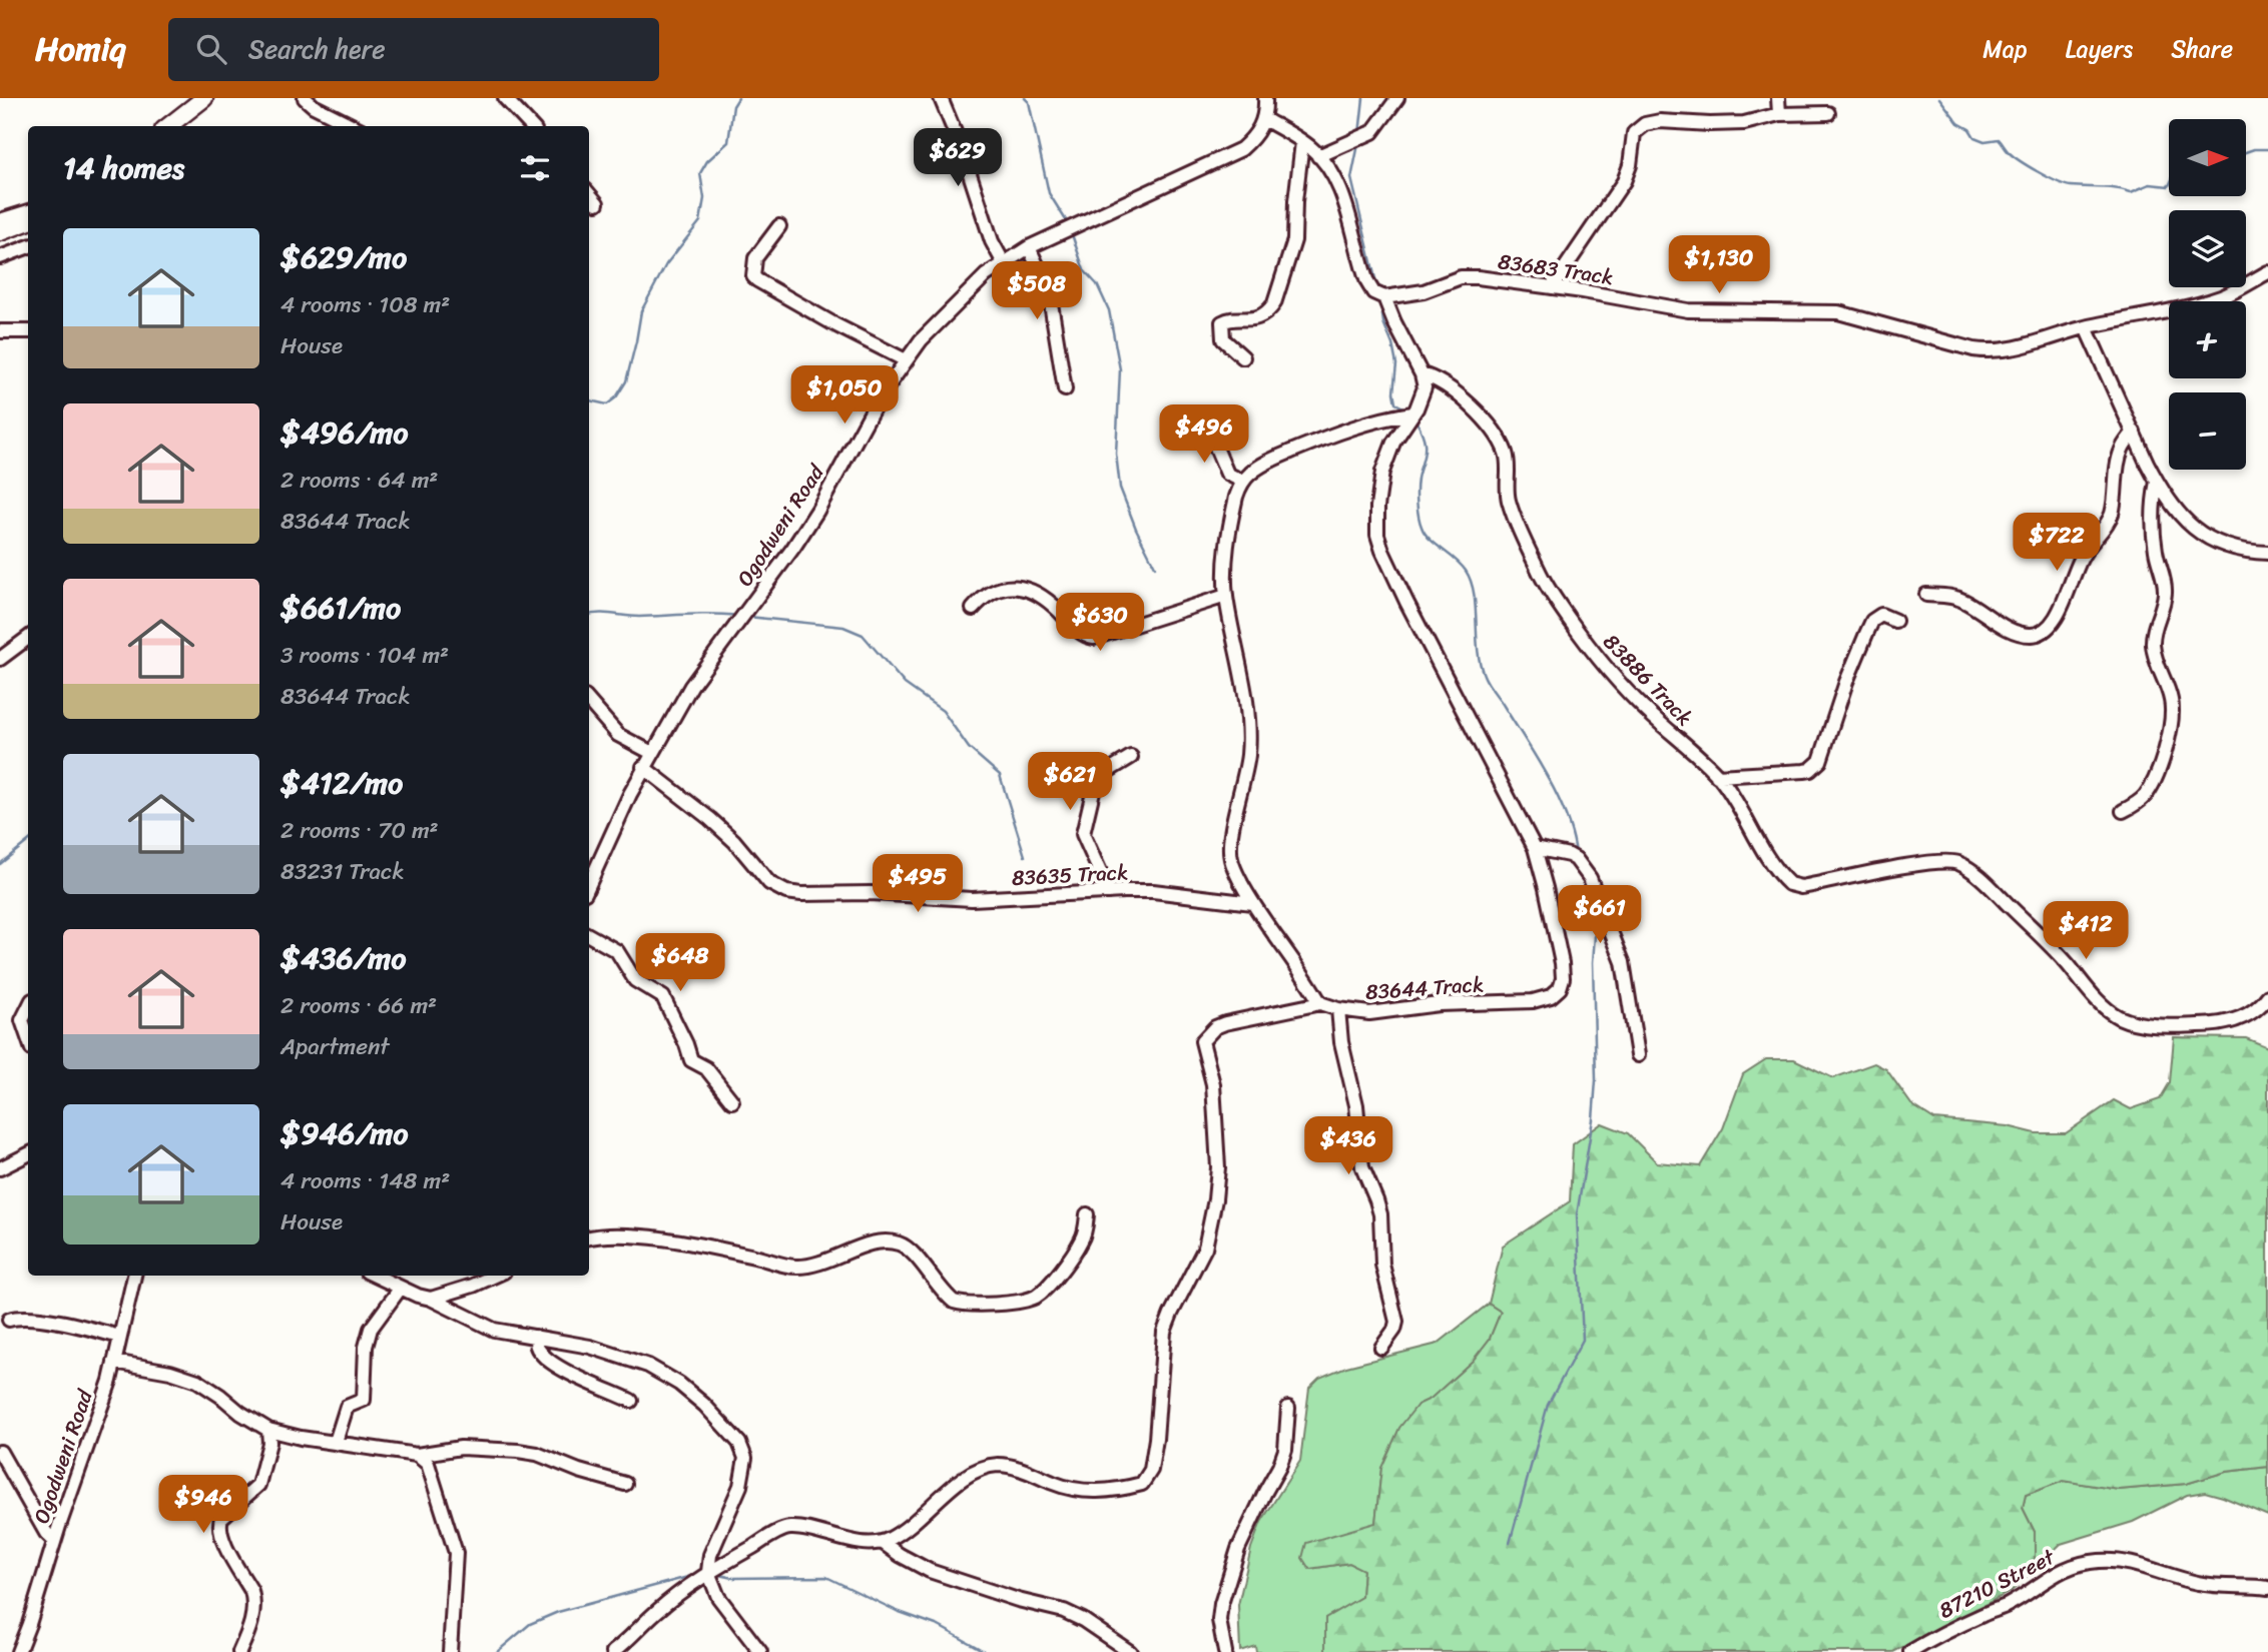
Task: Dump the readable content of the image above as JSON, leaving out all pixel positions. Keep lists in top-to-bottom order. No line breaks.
{"streets":{"street":["83683 Track","Ogodweni Road","83886 Track","83635 Track","83644 Track","87210 Street"]},"crossings":[["Ogodweni Road","83635 Track"],["83886 Track","83644 Track"]],"north":"right","page":{"header":"Homiq","search":"Search here","nav":["Map","Layers","Share"],"map_buttons":["+","−"],"heading":"14 homes","price":["$629","$1,130","$508","$1,050","$496","$722","$630","$621","$495","$661","$412","$648","$436","$946"],"list":[{"name":"$629/mo","note":"4 rooms · 108 m² · House"},{"name":"$496/mo","note":"2 rooms · 64 m² · 83644 Track"},{"name":"$661/mo","note":"3 rooms · 104 m² · 83644 Track"},{"name":"$412/mo","note":"2 rooms · 70 m² · 83231 Track"},{"name":"$436/mo","note":"2 rooms · 66 m² · Apartment"},{"name":"$946/mo","note":"4 rooms · 148 m² · House"}]}}
